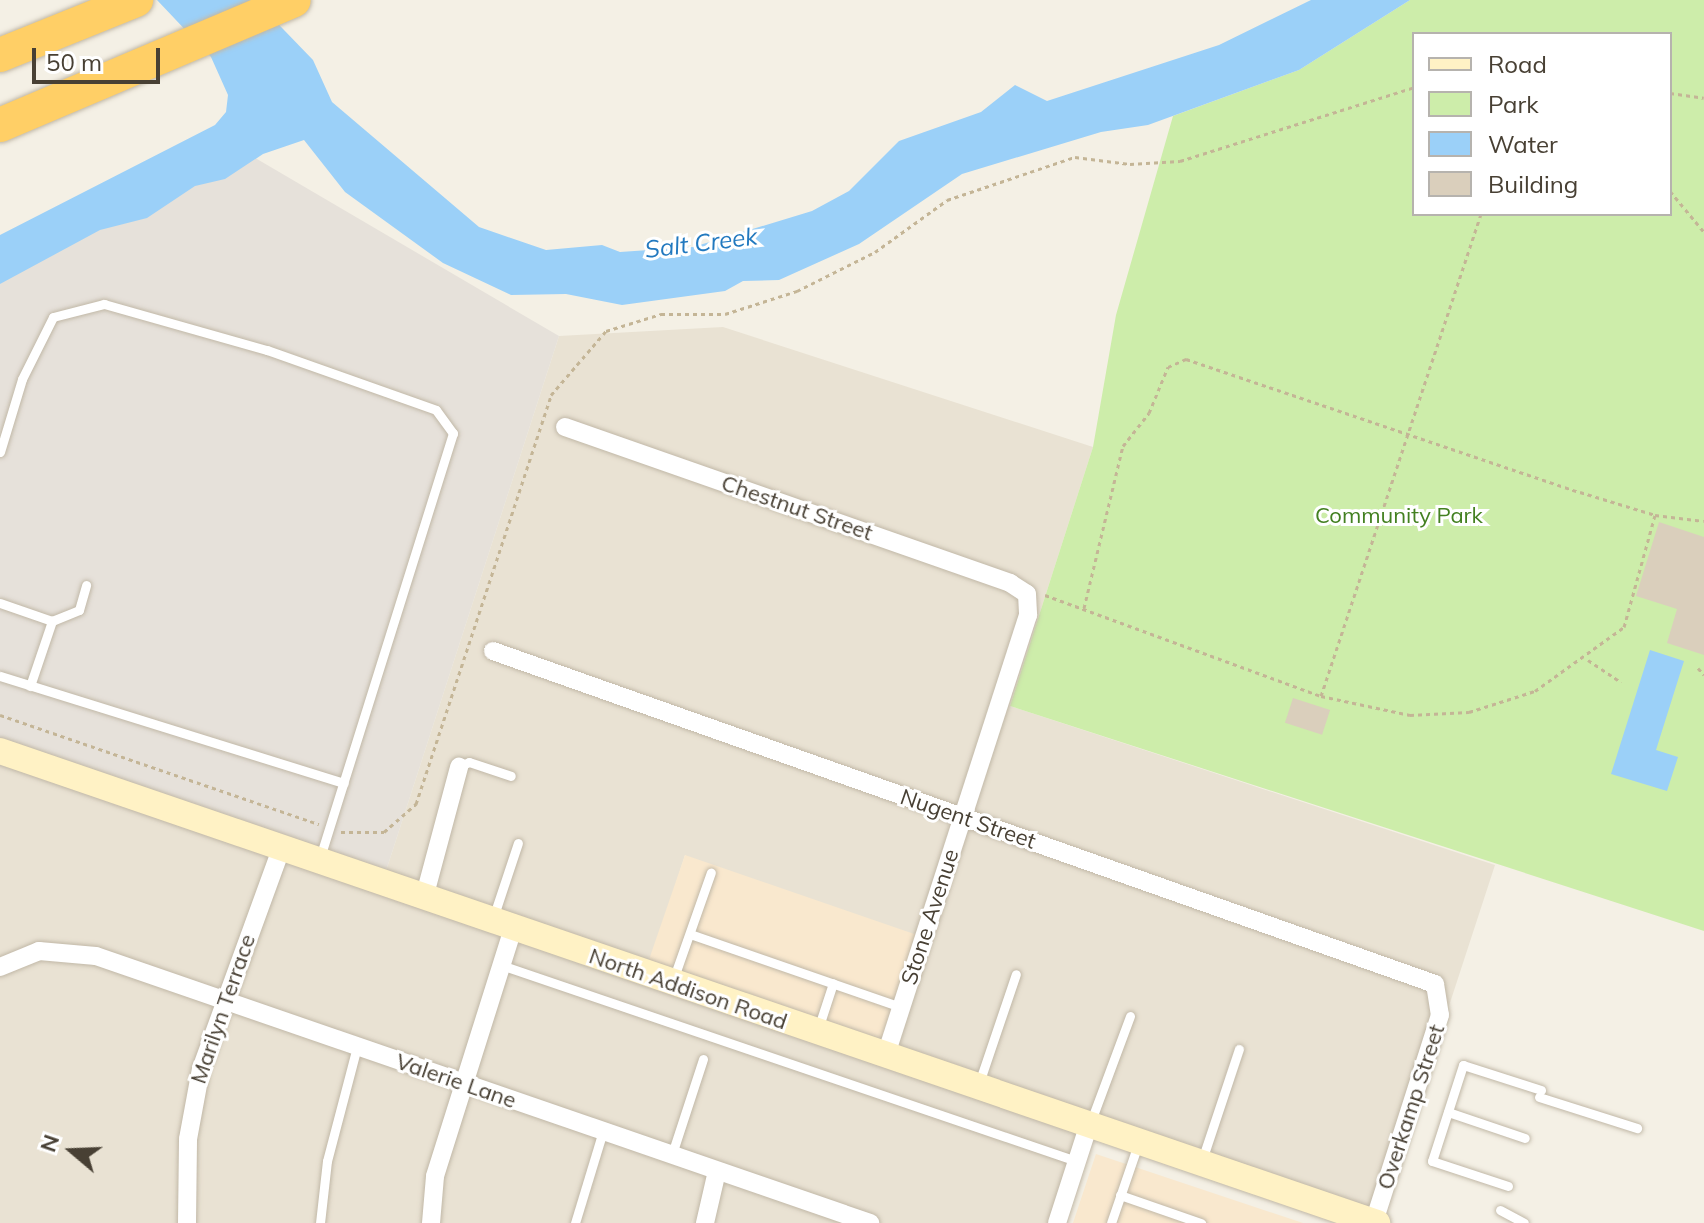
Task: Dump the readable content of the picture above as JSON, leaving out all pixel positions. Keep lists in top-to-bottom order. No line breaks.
{"streets":{"street":["Chestnut Street","Nugent Street","Stone Avenue","North Addison Road","Marilyn Terrace","Valerie Lane","Overkamp Street"]},"crossings":[["Chestnut Street","Stone Avenue"],["Nugent Street","Stone Avenue"],["Nugent Street","Overkamp Street"],["Stone Avenue","North Addison Road"],["North Addison Road","Marilyn Terrace"],["North Addison Road","Overkamp Street"],["Marilyn Terrace","Valerie Lane"]],"water":["Salt Creek"],"parks":["Community Park"],"legend":["Road","Park","Water","Building"],"scale_bar":"50 m","north":"left"}
